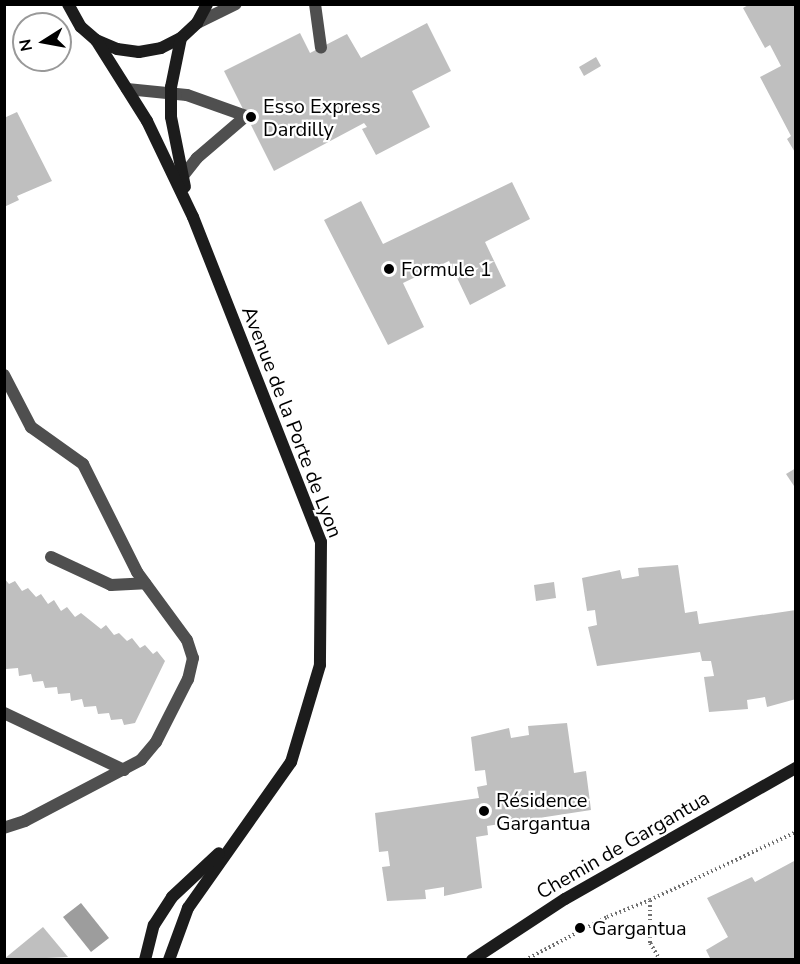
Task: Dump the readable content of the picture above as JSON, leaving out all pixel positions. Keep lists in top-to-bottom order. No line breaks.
{"streets":{"street":["Avenue de la Porte de Lyon","Chemin de Gargantua"]},"places":["Esso Express Dardilly","Formule 1","Résidence Gargantua","Gargantua"],"north":"left"}
